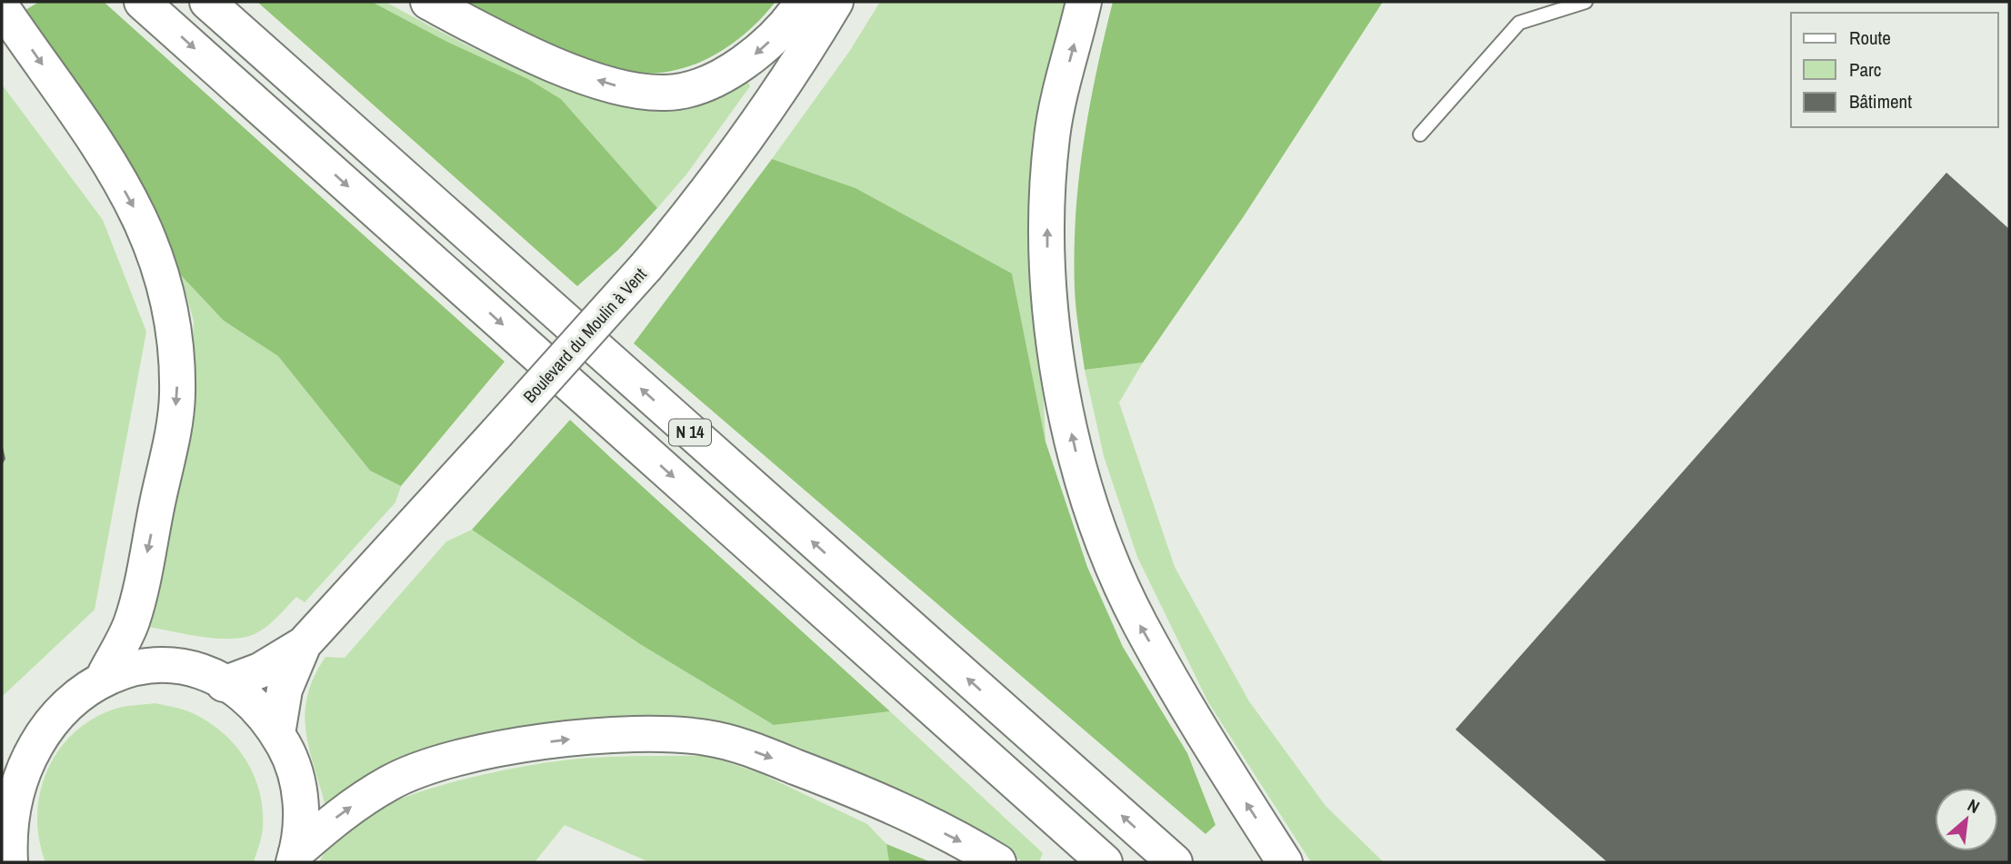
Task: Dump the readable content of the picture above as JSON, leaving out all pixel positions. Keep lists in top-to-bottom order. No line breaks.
{"streets":{"main road":["Boulevard du Moulin à Vent","N 14"]},"legend":["Route","Parc","Bâtiment"],"north":"top right"}
